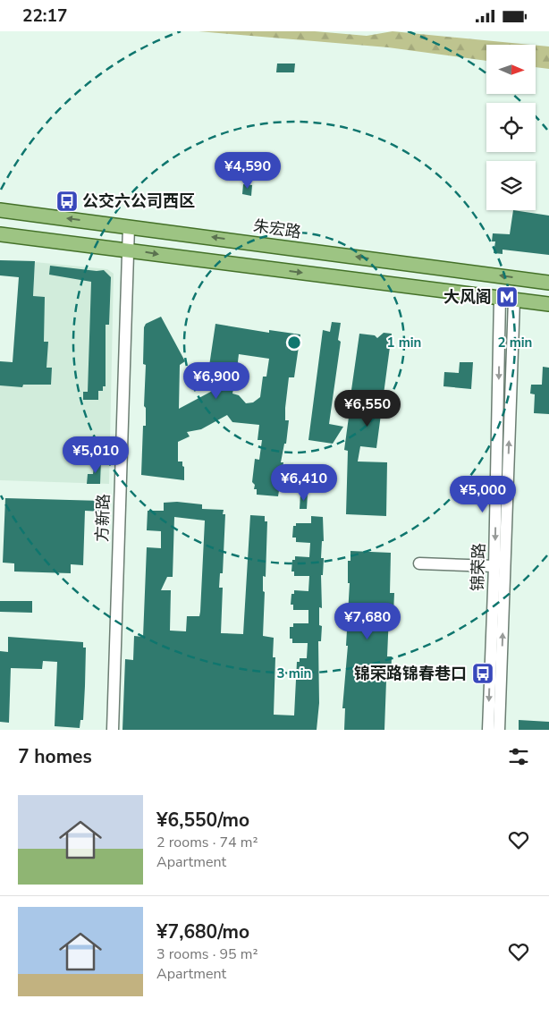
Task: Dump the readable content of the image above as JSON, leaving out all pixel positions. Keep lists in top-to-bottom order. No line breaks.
{"streets":{"main road":["朱宏路"],"street":["方新路","锦荣路"]},"crossings":[["朱宏路","方新路"]],"places":{"bus stop":["公交六公司西区","锦荣路锦春巷口"],"metro station":["大风阁"]},"north":"right","page":{"status":"22:17","price":["¥4,590","¥6,900","¥6,550","¥5,010","¥6,410","¥5,000","¥7,680"],"heading":"7 homes","list":[{"name":"¥6,550/mo","note":"2 rooms · 74 m² · Apartment"},{"name":"¥7,680/mo","note":"3 rooms · 95 m² · Apartment"}]},"rings":["1 min","2 min","3 min"]}
